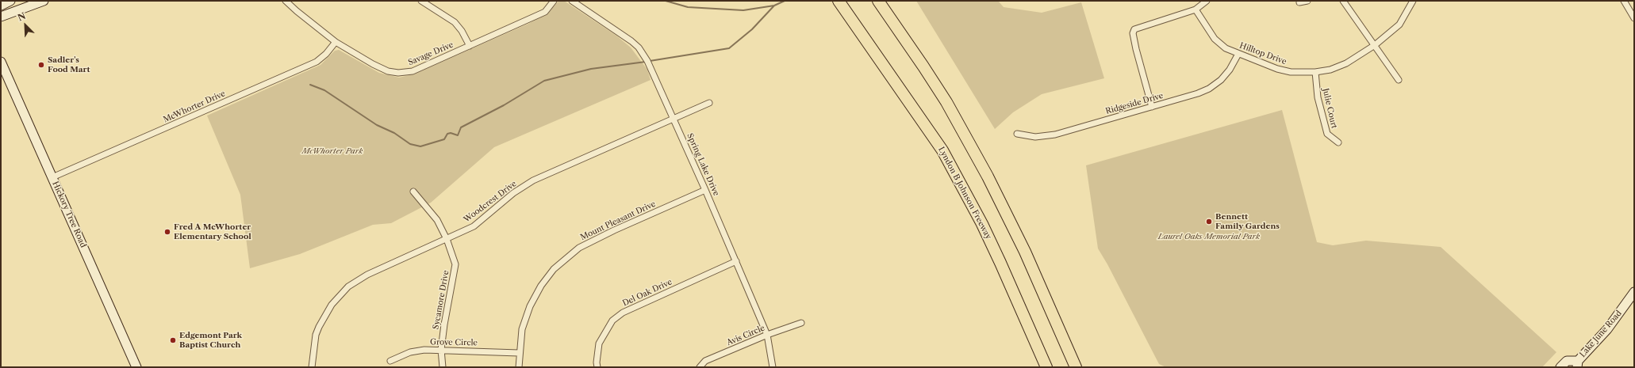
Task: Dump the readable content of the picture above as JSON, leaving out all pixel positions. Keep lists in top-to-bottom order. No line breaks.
{"streets":{"highway":["Lyndon B Johnson Freeway"],"street":["Savage Drive","Hilltop Drive","Ridgeside Drive","McWhorter Drive","Julie Court","Spring Lake Drive","Woodcrest Drive","Hickory Tree Road","Mount Pleasant Drive","Del Oak Drive","Sycamore Drive","Lake June Road","Avis Circle","Grove Circle"]},"crossings":[["Savage Drive","McWhorter Drive"],["Hilltop Drive","Ridgeside Drive"],["Hilltop Drive","Julie Court"],["McWhorter Drive","Hickory Tree Road"],["Spring Lake Drive","Woodcrest Drive"],["Spring Lake Drive","Mount Pleasant Drive"],["Spring Lake Drive","Del Oak Drive"],["Spring Lake Drive","Avis Circle"],["Woodcrest Drive","Sycamore Drive"],["Mount Pleasant Drive","Grove Circle"],["Sycamore Drive","Grove Circle"]],"parks":["McWhorter Park","Laurel Oaks Memorial Park"],"places":["Sadler's Food Mart","Bennett Family Gardens","Fred A McWhorter Elementary School","Edgemont Park Baptist Church"],"north":"top left"}
